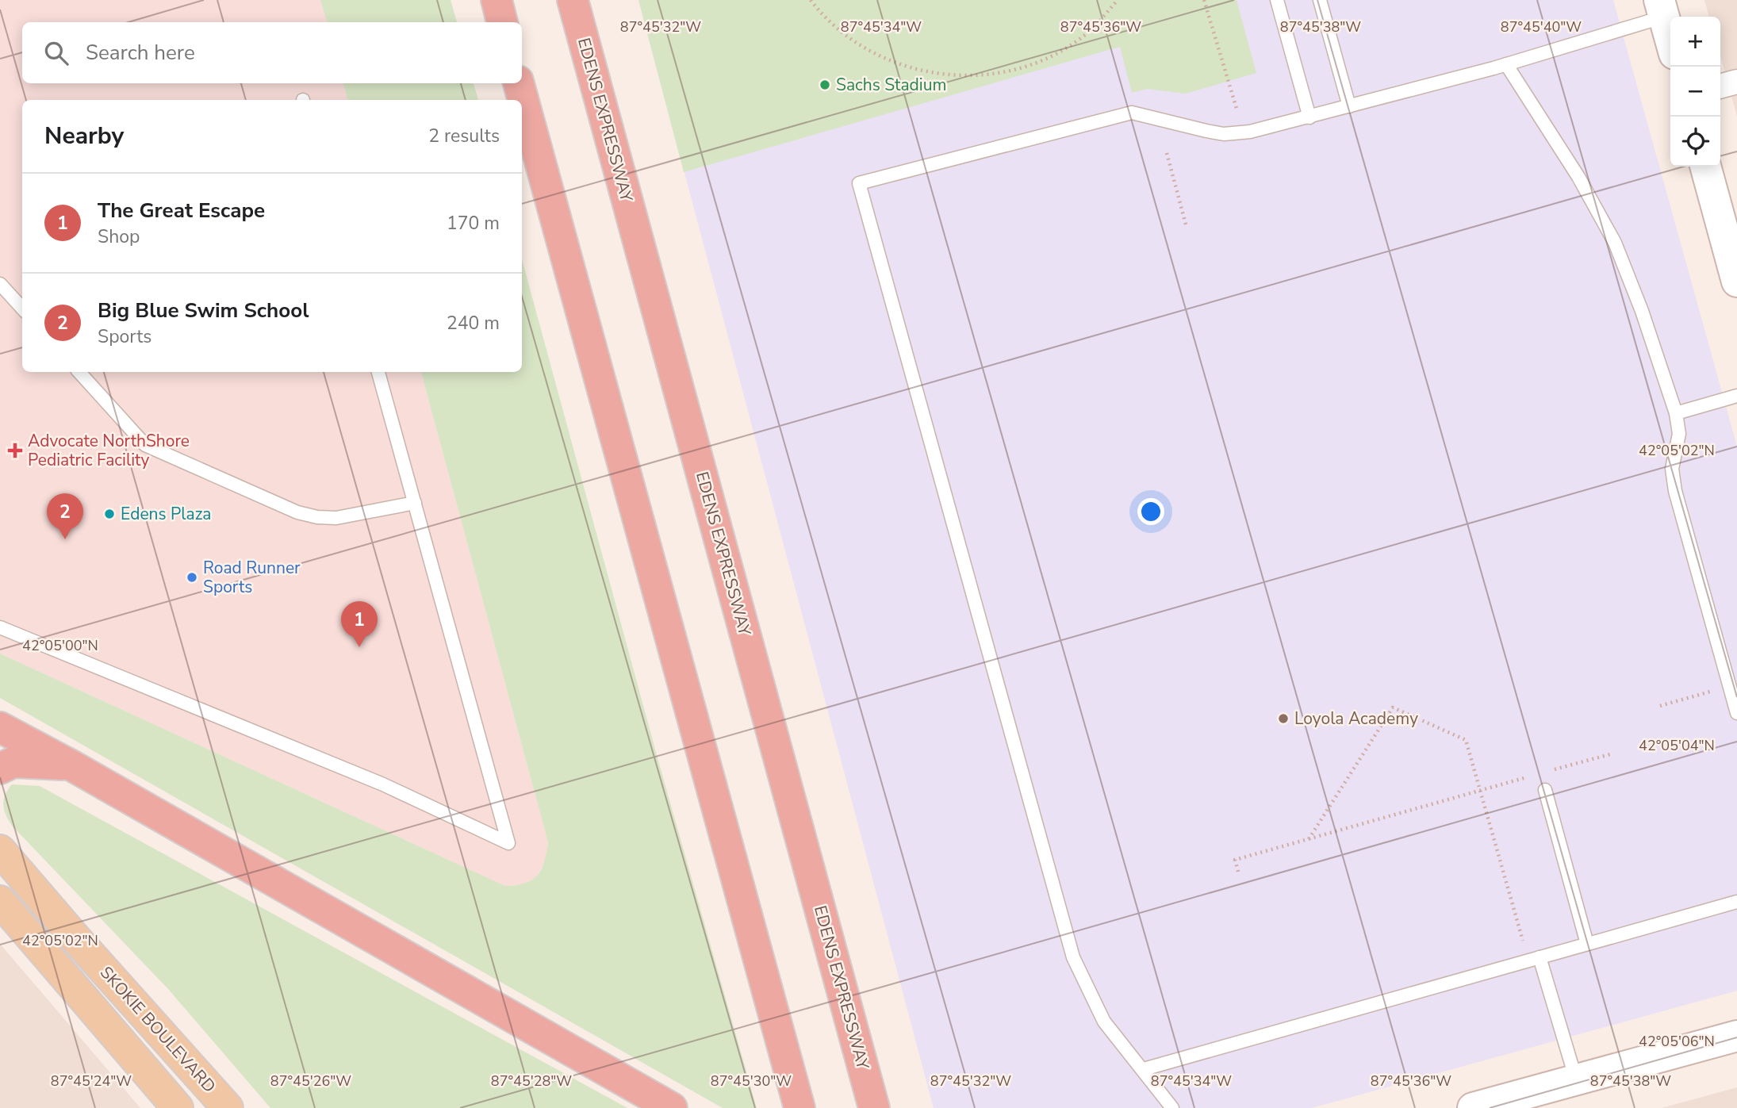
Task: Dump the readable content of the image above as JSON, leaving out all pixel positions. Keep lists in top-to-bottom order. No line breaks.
{"streets":{"highway":["EDENS EXPRESSWAY"],"main road":["SKOKIE BOULEVARD"]},"places":{"other":["Sachs Stadium","Edens Plaza","Road Runner Sports","Loyola Academy"],"health":["Advocate NorthShore Pediatric Facility"]},"page":{"map_buttons":["+","−"],"search":"Search here","heading":["Nearby","2 results"],"list":[{"mark":"1","name":"The Great Escape","note":"Shop","value":"170 m"},{"mark":"2","name":"Big Blue Swim School","note":"Sports","value":"240 m"}],"pins":["2","1"]},"coordinates":["87°45'32\"W","87°45'34\"W","87°45'36\"W","87°45'38\"W","87°45'40\"W","42°05'02\"N","42°05'00\"N","42°05'04\"N","42°05'06\"N","87°45'24\"W","87°45'26\"W","87°45'28\"W","87°45'30\"W"]}
